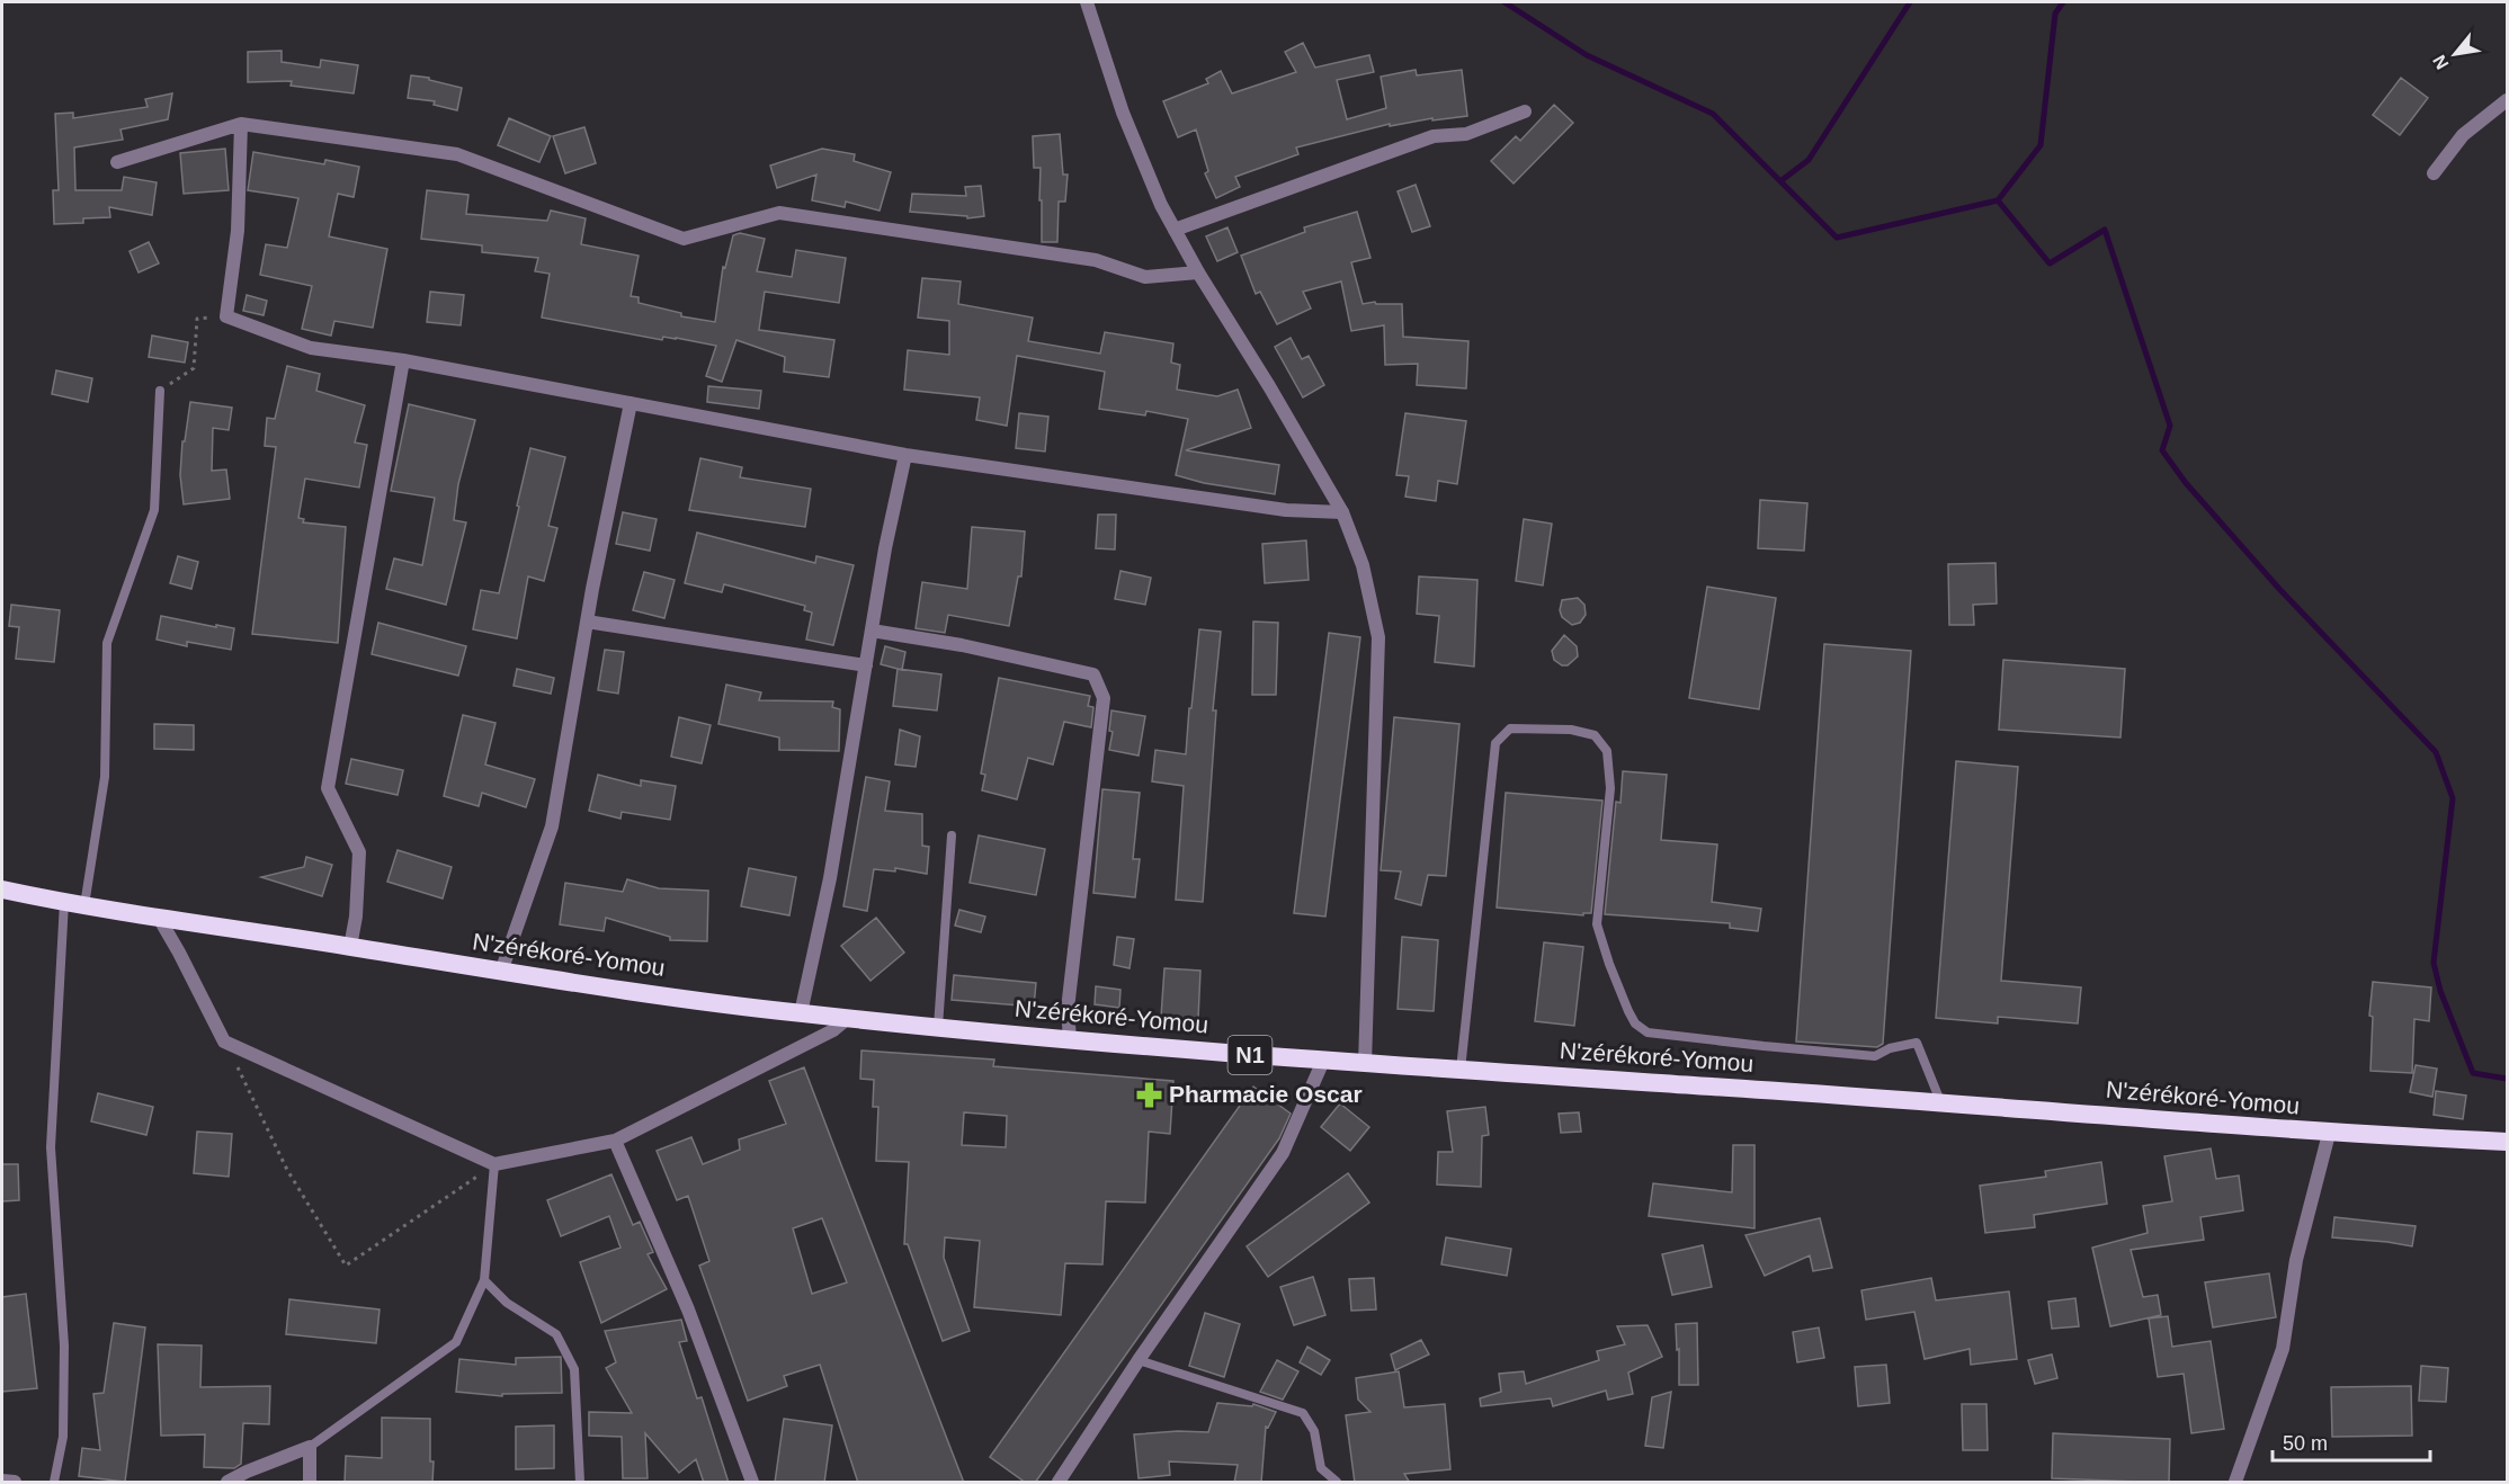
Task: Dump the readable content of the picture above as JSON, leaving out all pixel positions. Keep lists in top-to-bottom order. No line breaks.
{"streets":{"highway":["N'zérékoré-Yomou","N1"]},"places":{"pharmacy":["Pharmacie Oscar"]},"scale_bar":"50 m","north":"bottom left"}
